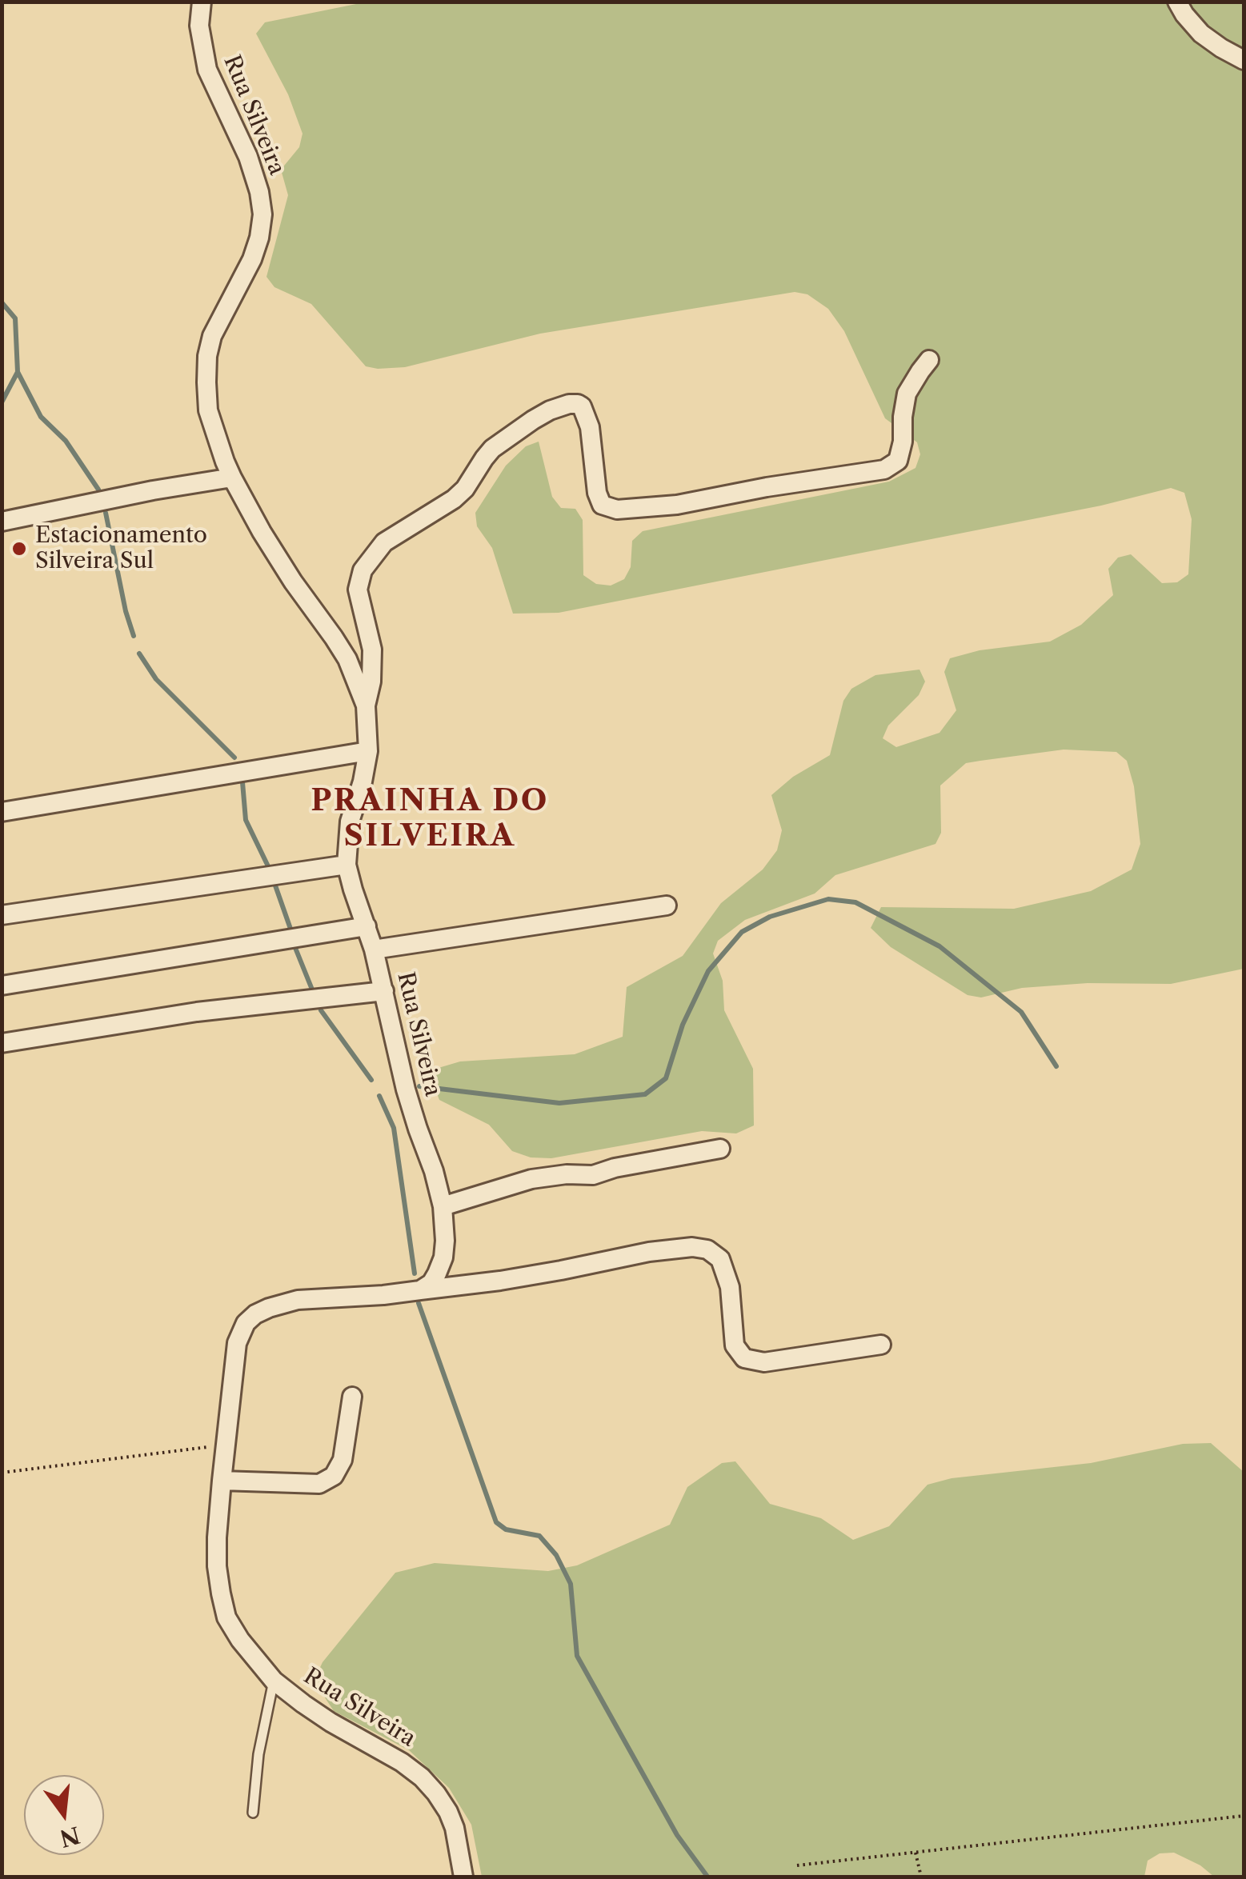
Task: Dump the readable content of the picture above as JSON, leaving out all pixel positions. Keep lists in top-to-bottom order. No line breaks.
{"streets":{"street":["Rua Silveira"]},"districts":["PRAINHA DO SILVEIRA"],"places":["Estacionamento Silveira Sul"],"north":"bottom"}
